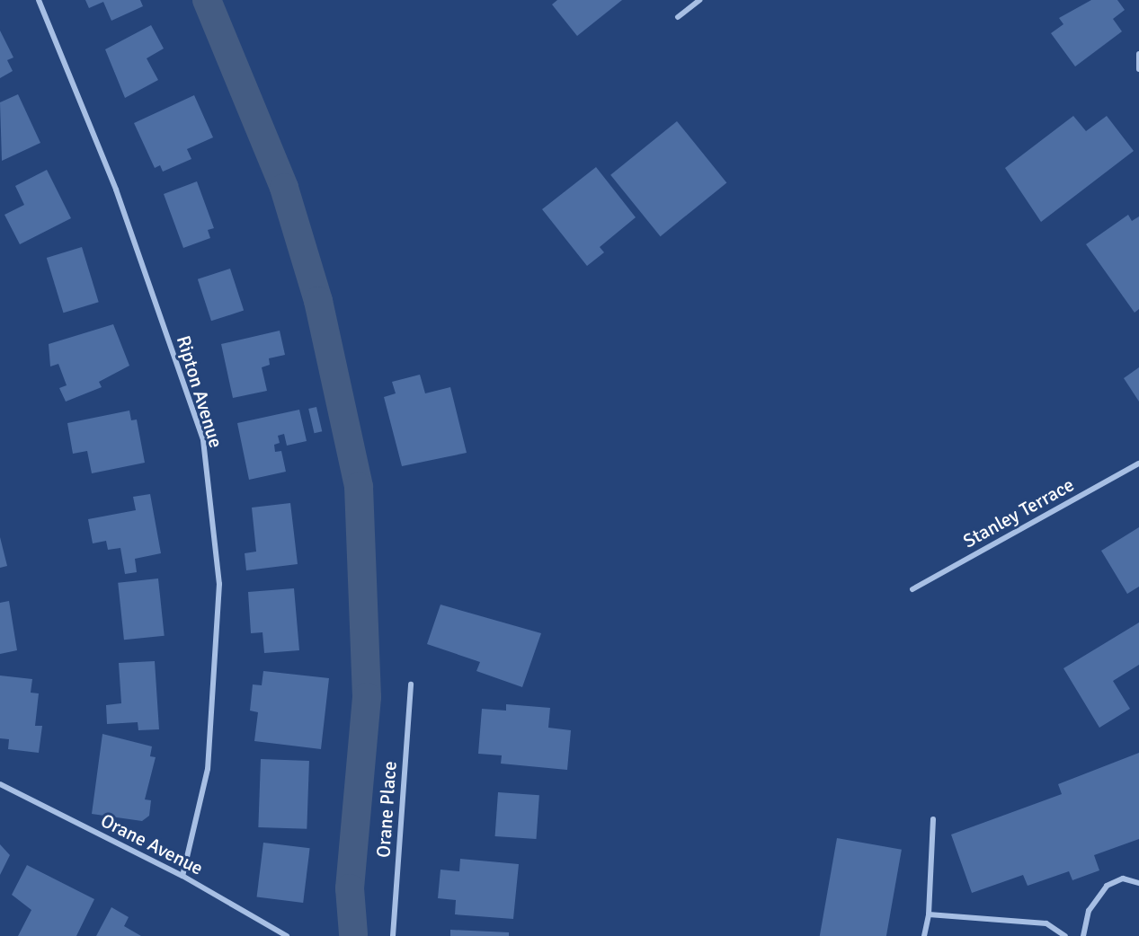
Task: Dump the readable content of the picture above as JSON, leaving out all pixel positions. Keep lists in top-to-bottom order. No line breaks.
{"streets":{"street":["Ripton Avenue","Stanley Terrace","Orane Place","Orane Avenue"]},"crossings":[["Ripton Avenue","Orane Avenue"]]}
